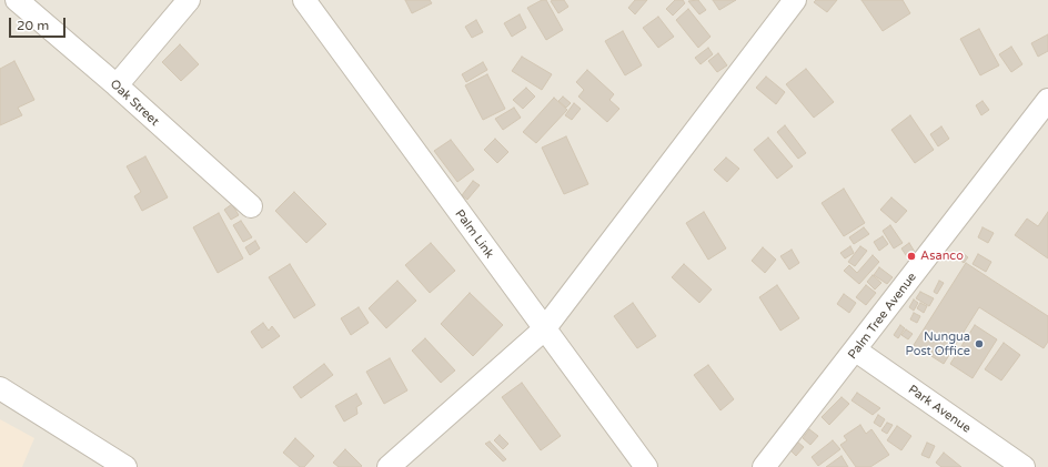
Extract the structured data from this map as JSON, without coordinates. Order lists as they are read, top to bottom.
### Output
{
  "streets": {
    "street": [
      "Oak Street",
      "Palm Link",
      "Palm Tree Avenue",
      "Park Avenue"
    ]
  },
  "crossings": [
    ["Palm Tree Avenue", "Park Avenue"]
  ],
  "places": ["Asanco", "Nungua Post Office"],
  "scale_bar": "20 m"
}
